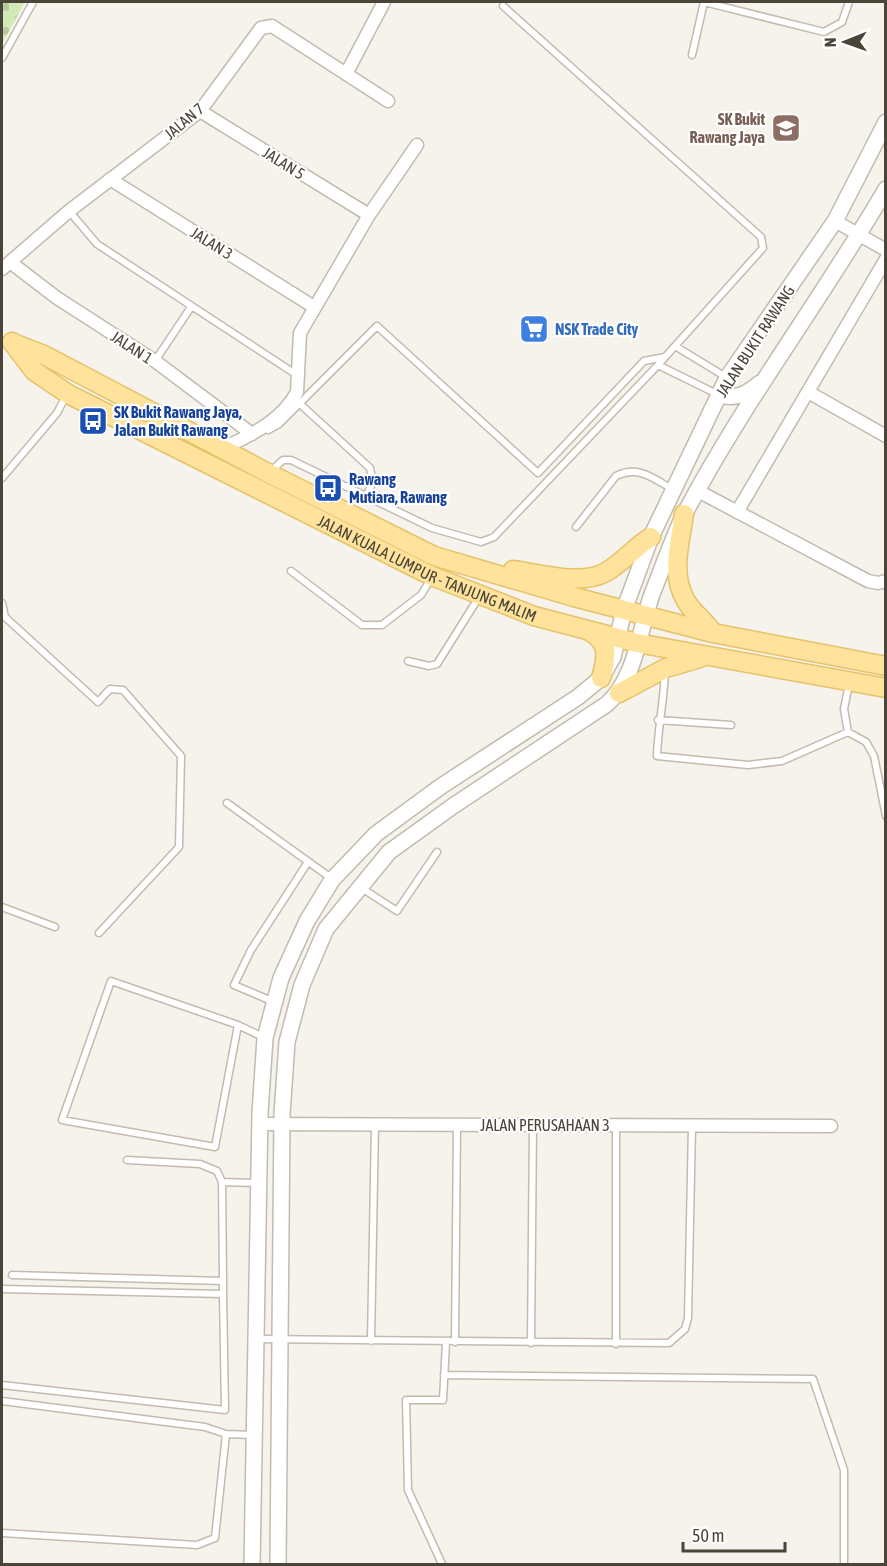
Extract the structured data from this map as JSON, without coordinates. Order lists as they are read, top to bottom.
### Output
{
  "streets": {
    "main road": ["JALAN KUALA LUMPUR - TANJUNG MALIM"],
    "street": [
      "JALAN 7",
      "JALAN 5",
      "JALAN 3",
      "JALAN BUKIT RAWANG",
      "JALAN 1",
      "JALAN PERUSAHAAN 3"
    ]
  },
  "crossings": [
    ["JALAN 7", "JALAN 5"],
    ["JALAN 7", "JALAN 3"],
    ["JALAN 7", "JALAN 1"],
    ["JALAN BUKIT RAWANG", "JALAN KUALA LUMPUR - TANJUNG MALIM"]
  ],
  "places": {
    "school or university": ["SK Bukit Rawang Jaya"],
    "supermarket": ["NSK Trade City"],
    "bus stop": ["SK Bukit Rawang Jaya, Jalan Bukit Rawang", "Rawang Mutiara, Rawang"]
  },
  "scale_bar": "50 m",
  "north": "left"
}
